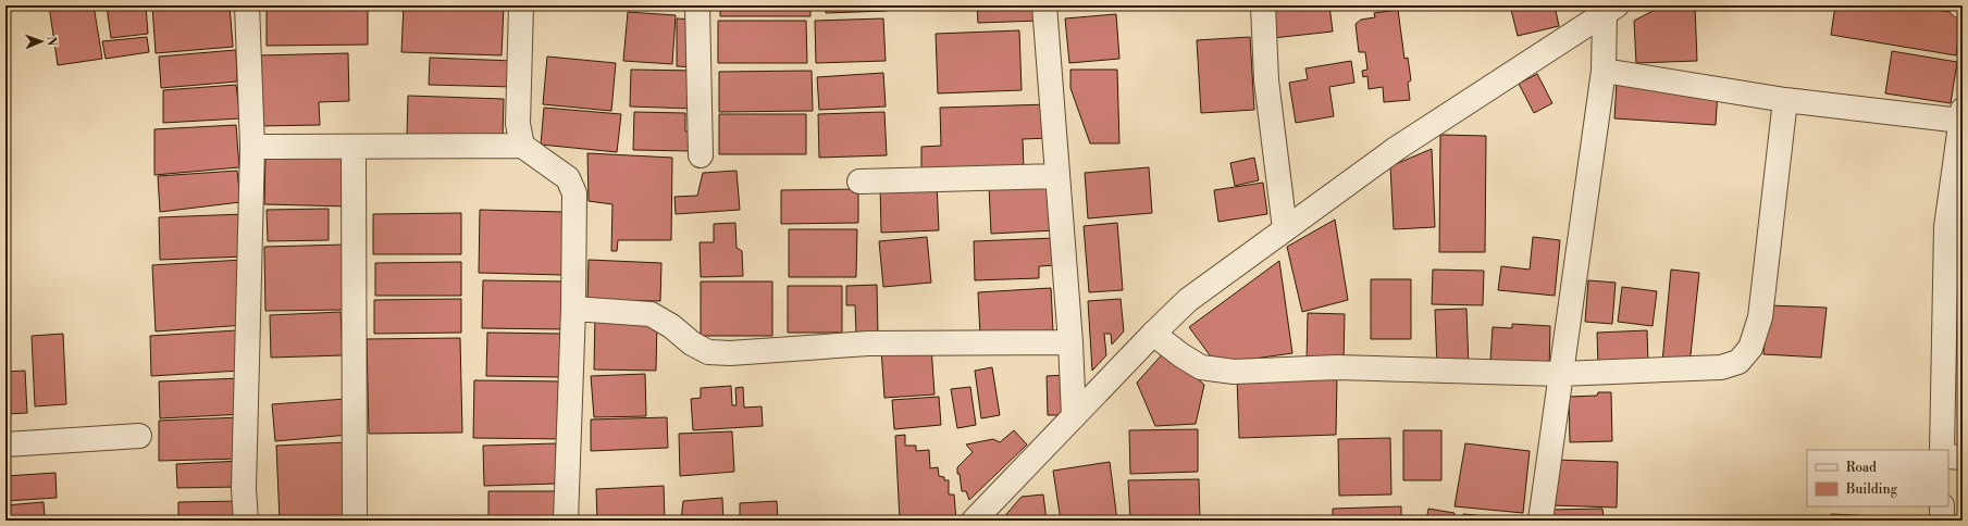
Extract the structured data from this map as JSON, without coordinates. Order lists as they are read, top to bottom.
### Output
{
  "legend": ["Road", "Building"],
  "north": "right"
}
